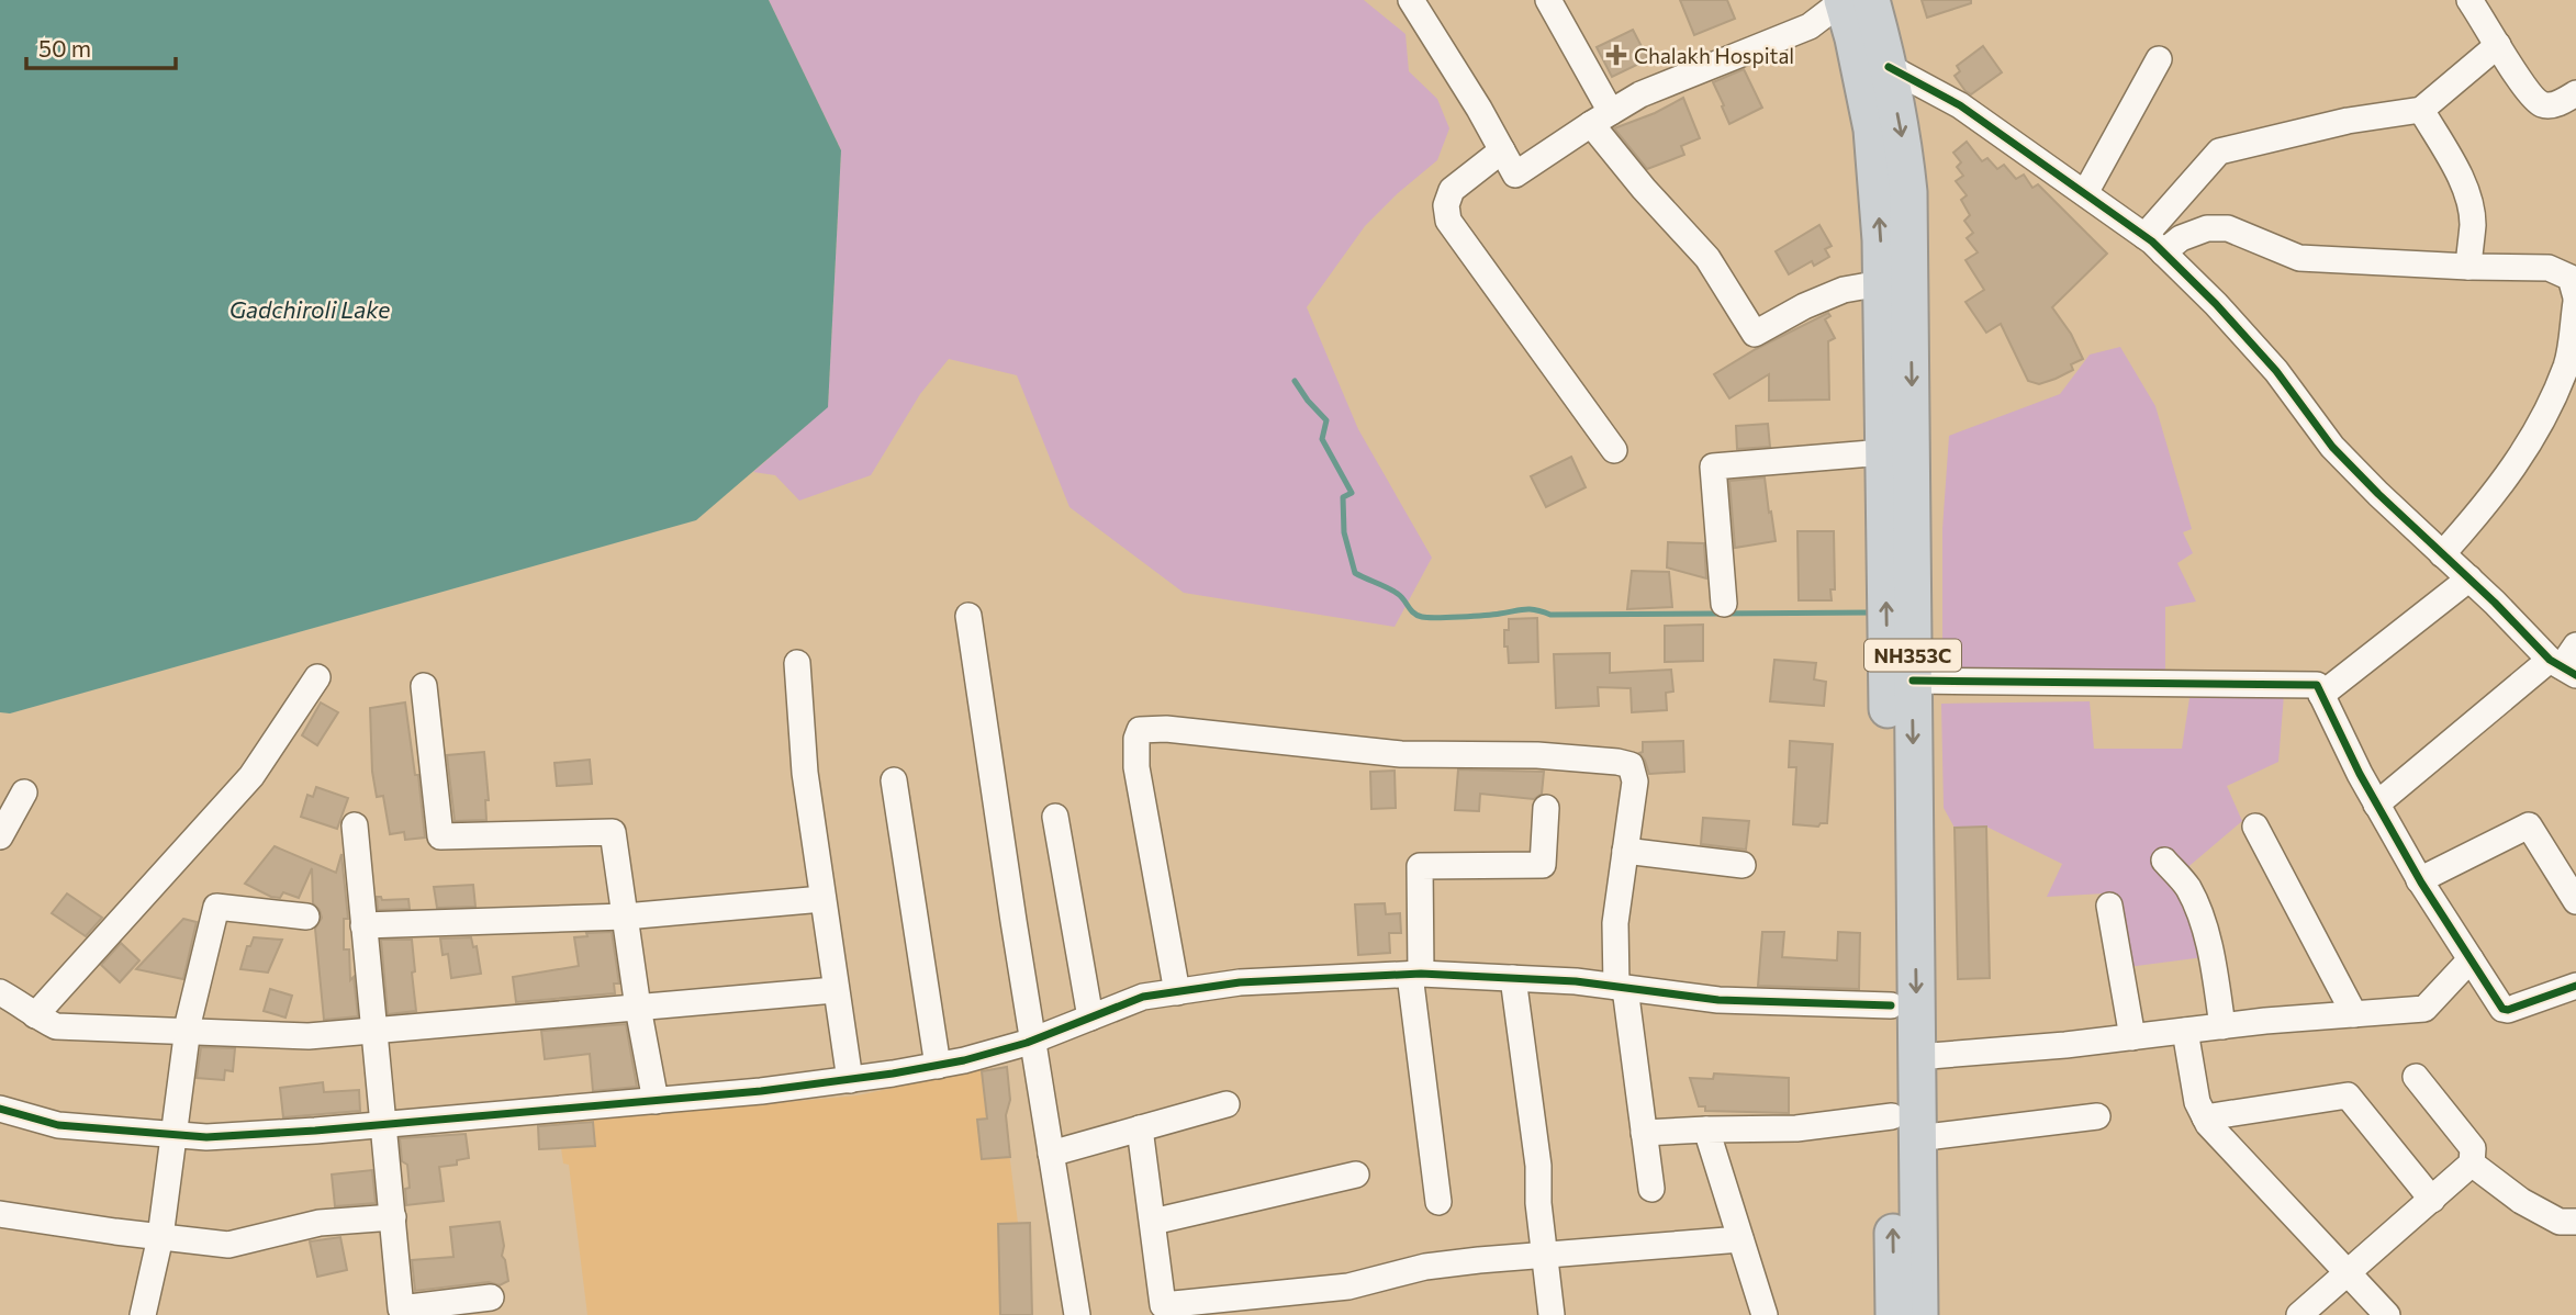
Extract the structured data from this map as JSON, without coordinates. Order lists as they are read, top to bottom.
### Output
{
  "streets": {
    "highway": ["NH353C"]
  },
  "water": ["Gadchiroli Lake"],
  "places": {
    "health": ["Chalakh Hospital"]
  },
  "scale_bar": "50 m"
}
